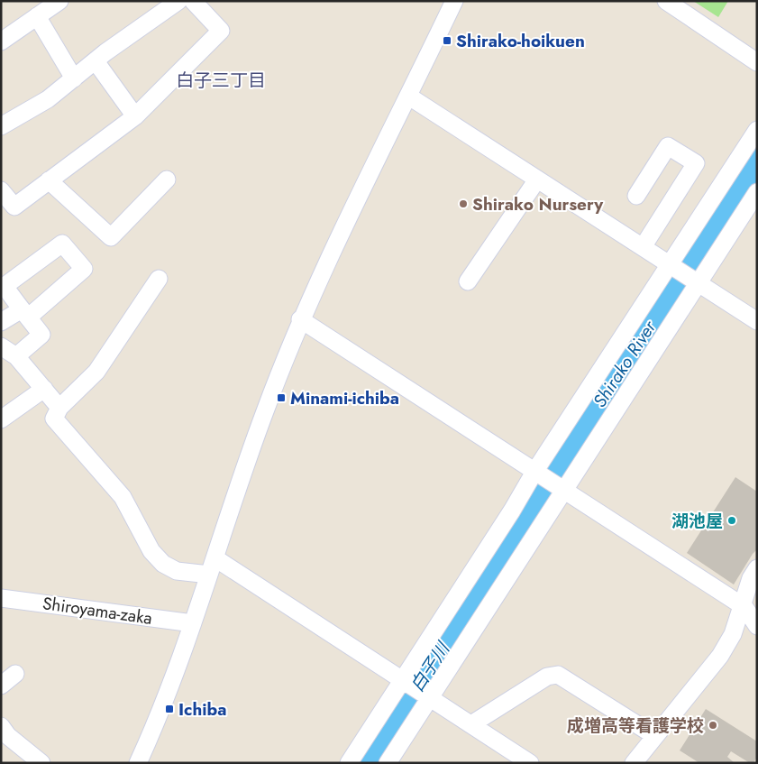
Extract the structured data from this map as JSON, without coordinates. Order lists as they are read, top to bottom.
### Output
{
  "streets": {
    "street": ["Shiroyama-zaka"]
  },
  "districts": ["白子三丁目"],
  "water": ["Shirako River", "白子川"],
  "places": {
    "transit": ["Shirako-hoikuen", "Minami-ichiba", "Ichiba"],
    "other": ["Shirako Nursery", "湖池屋", "成増高等看護学校"]
  }
}
